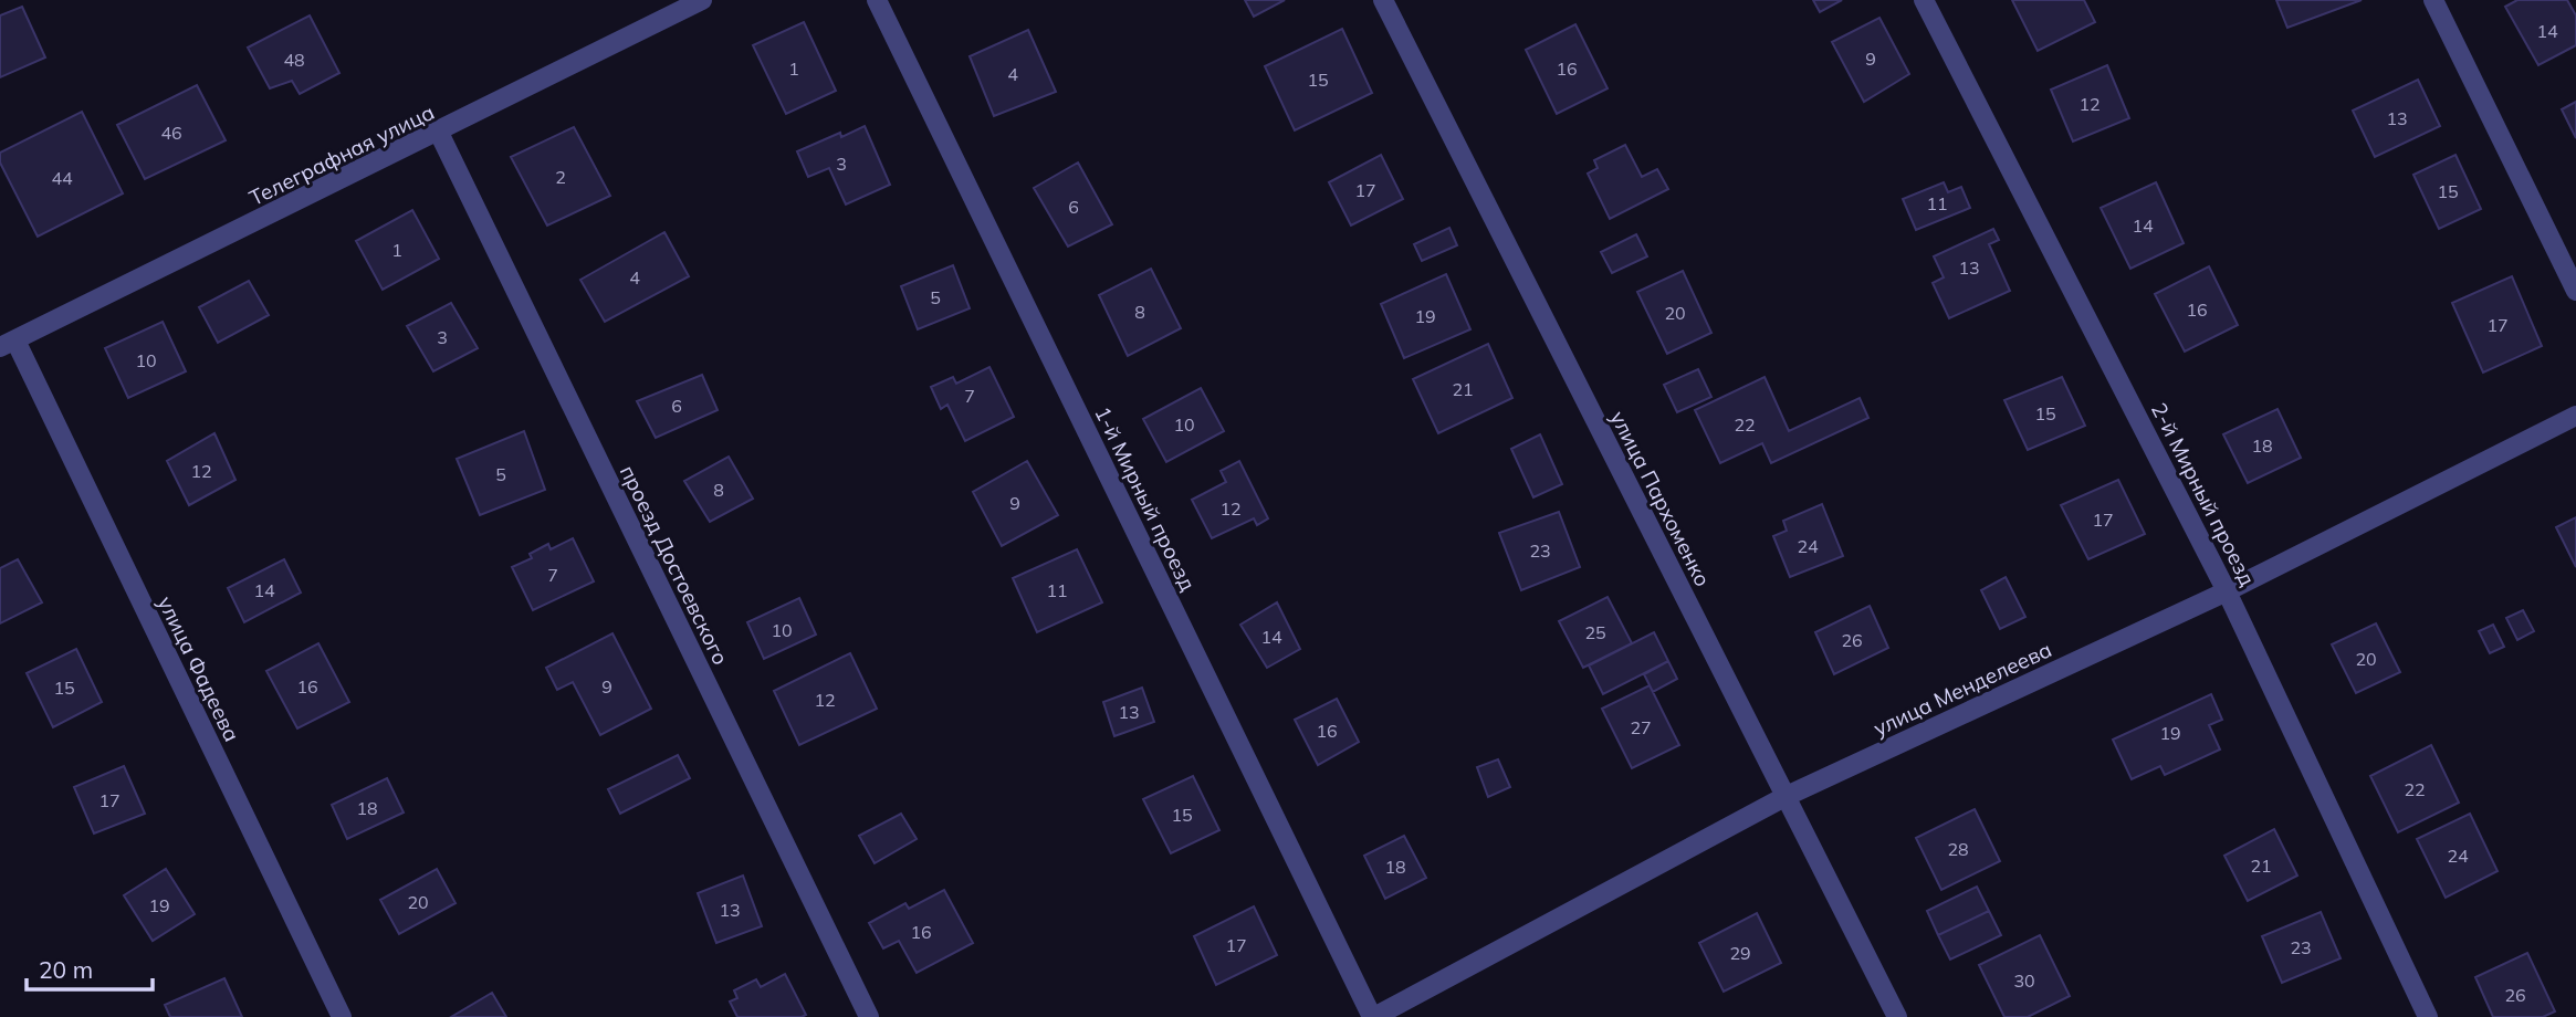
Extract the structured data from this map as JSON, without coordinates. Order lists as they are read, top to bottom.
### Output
{
  "streets": {
    "street": [
      "Телеграфная улица",
      "2-й Мирный проезд",
      "1-й Мирный проезд",
      "улица Пархоменко",
      "проезд Достоевского",
      "улица Фадеева",
      "улица Менделеева"
    ]
  },
  "crossings": [
    ["Телеграфная улица", "проезд Достоевского"],
    ["Телеграфная улица", "улица Фадеева"],
    ["2-й Мирный проезд", "улица Менделеева"],
    ["1-й Мирный проезд", "улица Менделеева"],
    ["улица Пархоменко", "улица Менделеева"]
  ],
  "house_numbers": [
    "14",
    "9",
    "48",
    "1",
    "16",
    "4",
    "15",
    "12",
    "13",
    "46",
    "3",
    "2",
    "44",
    "17",
    "15",
    "11",
    "6",
    "14",
    "1",
    "13",
    "4",
    "5",
    "16",
    "8",
    "20",
    "19",
    "17",
    "3",
    "10",
    "21",
    "7",
    "6",
    "15",
    "10",
    "22",
    "18",
    "12",
    "5",
    "8",
    "9",
    "12",
    "17",
    "24",
    "23",
    "7",
    "14",
    "11",
    "10",
    "25",
    "14",
    "26",
    "20",
    "16",
    "9",
    "15",
    "12",
    "13",
    "27",
    "16",
    "19",
    "22",
    "17",
    "18",
    "15",
    "28",
    "24",
    "21",
    "18",
    "20",
    "19",
    "13",
    "16",
    "17",
    "23",
    "29",
    "30",
    "26"
  ],
  "scale_bar": "20 m"
}
